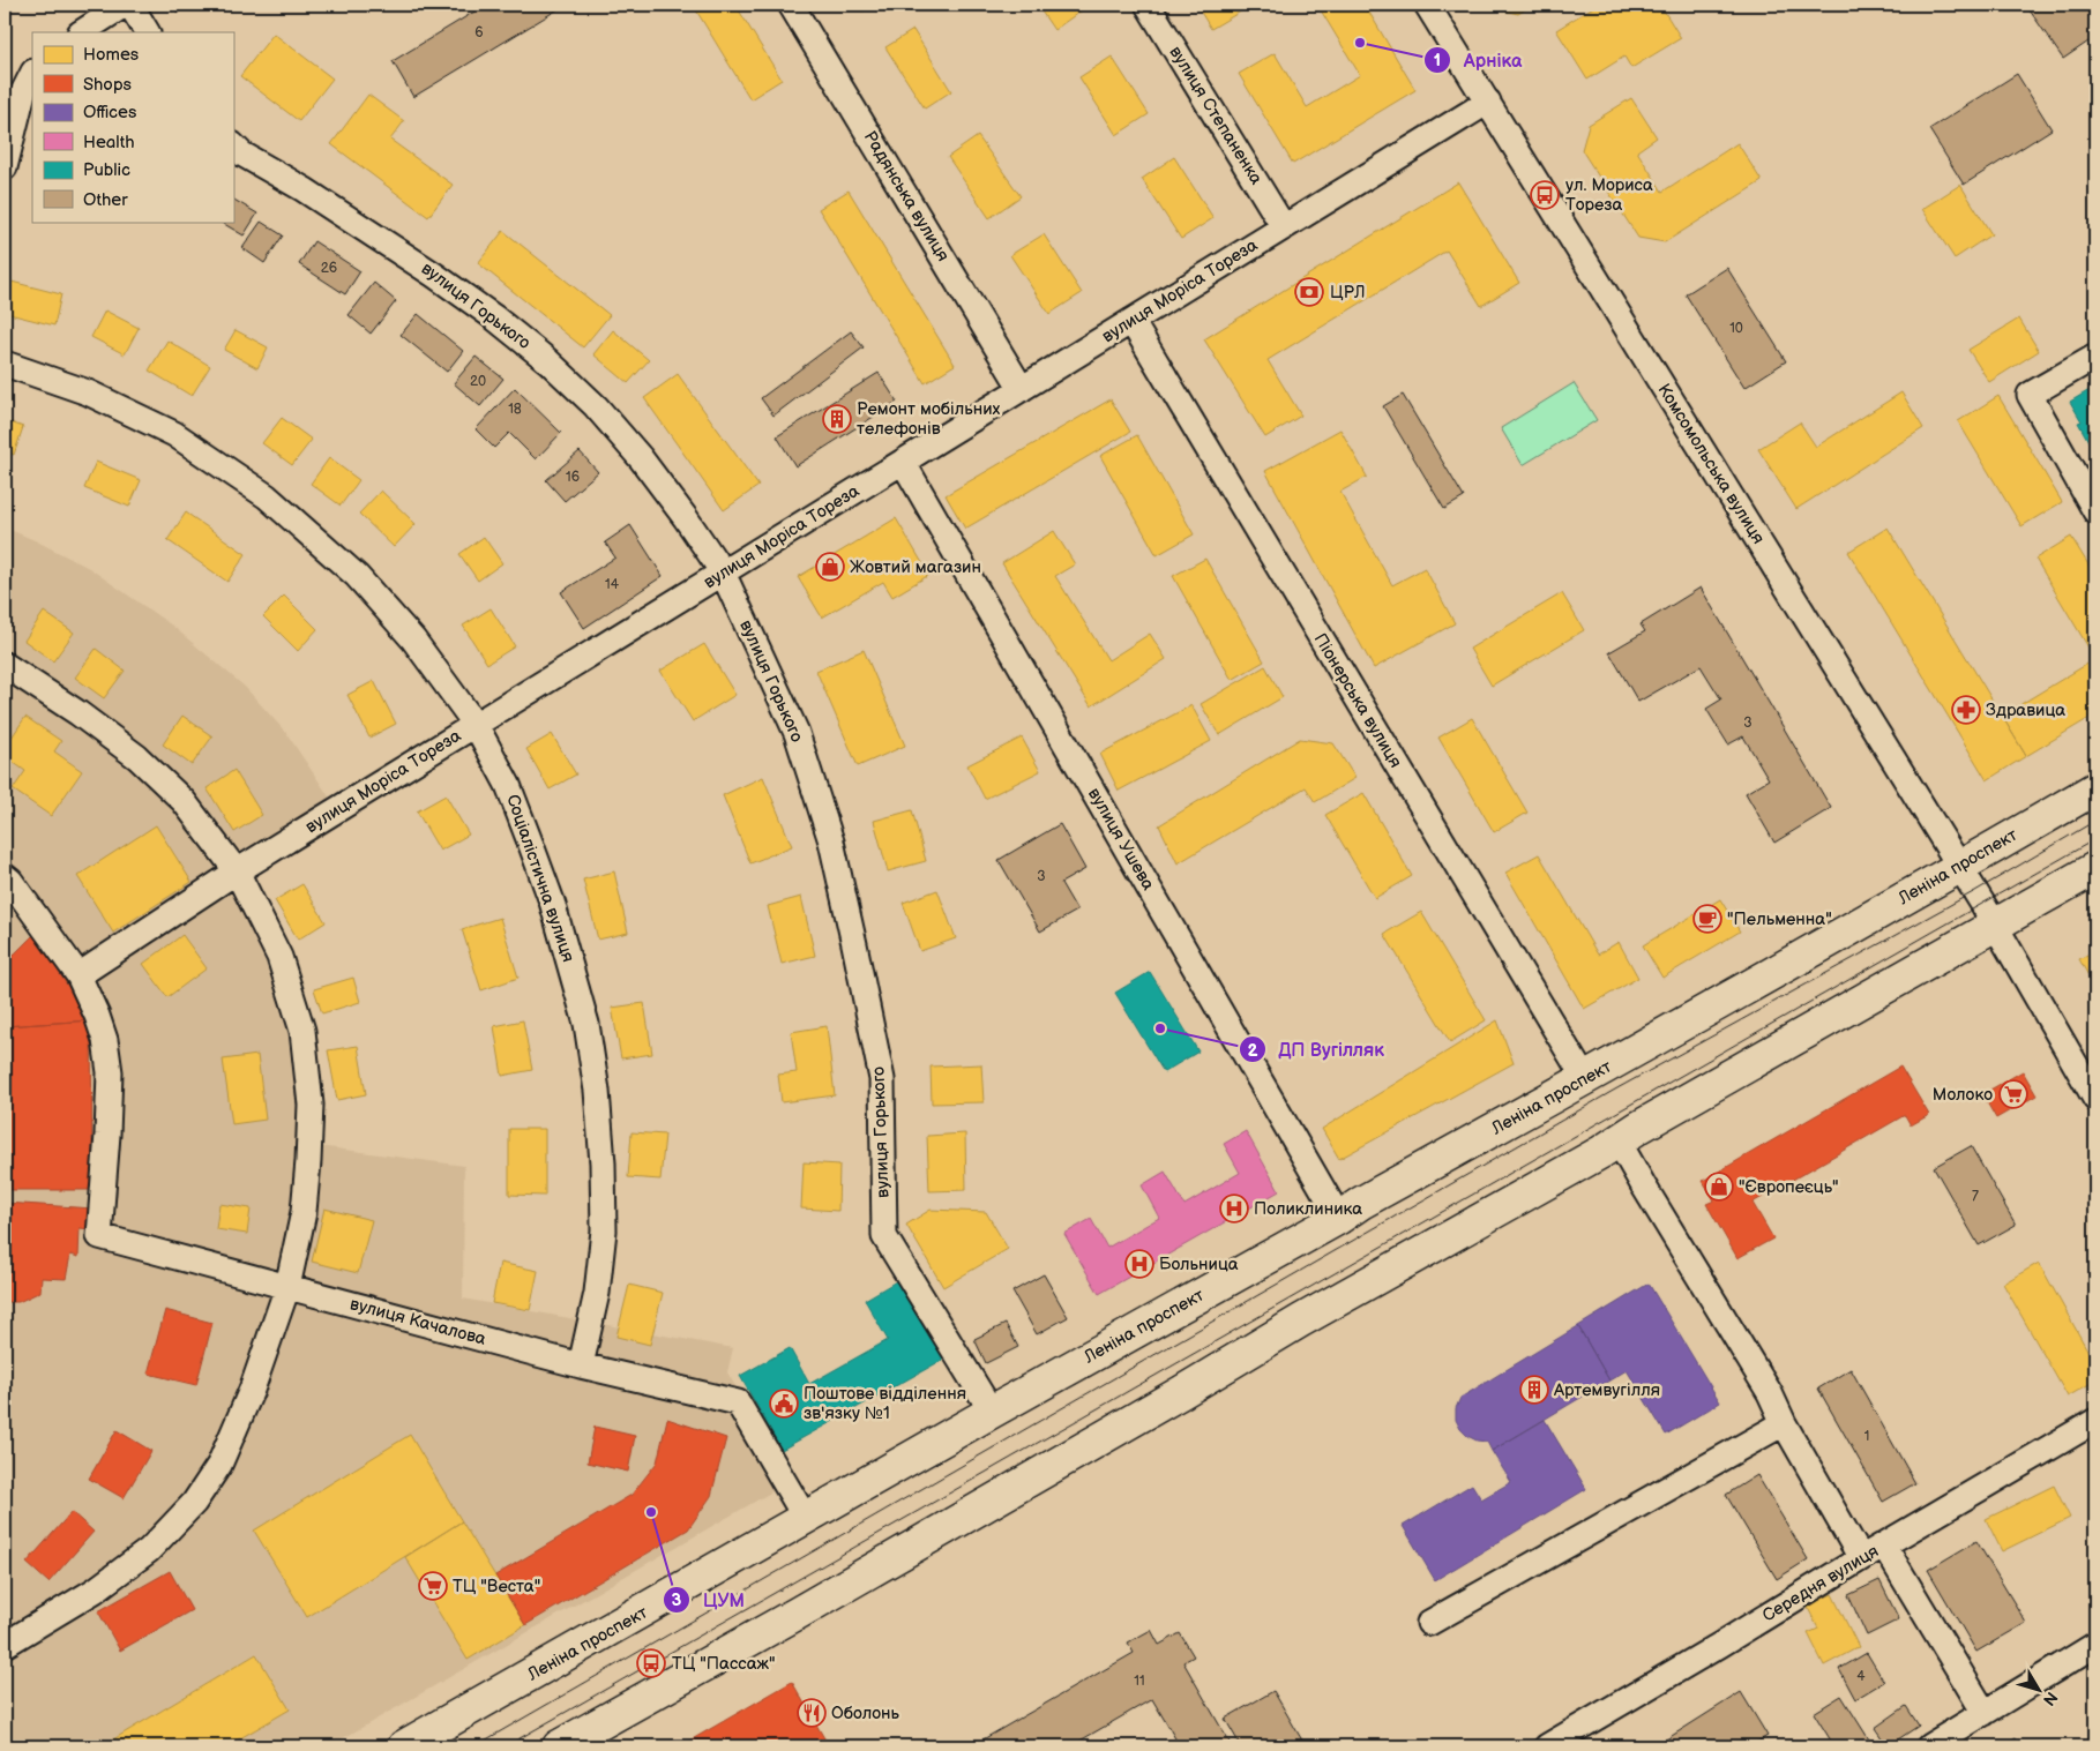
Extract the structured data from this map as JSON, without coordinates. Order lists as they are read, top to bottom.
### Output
{
  "streets": {
    "main road": ["Леніна проспект"],
    "street": [
      "вулиця Степаненка",
      "Радянська вулиця",
      "вулиця Моріса Тореза",
      "вулиця Горького",
      "Комсомольська вулиця",
      "Піонерська вулиця",
      "вулиця Ушева",
      "Соціалістична вулиця",
      "вулиця Качалова",
      "Середня вулиця"
    ]
  },
  "crossings": [
    ["вулиця Степаненка", "вулиця Моріса Тореза"],
    ["Радянська вулиця", "вулиця Моріса Тореза"],
    ["вулиця Моріса Тореза", "вулиця Горького"],
    ["вулиця Моріса Тореза", "Комсомольська вулиця"],
    ["вулиця Моріса Тореза", "Піонерська вулиця"],
    ["вулиця Моріса Тореза", "вулиця Ушева"],
    ["вулиця Моріса Тореза", "Соціалістична вулиця"],
    ["вулиця Моріса Тореза", "вулиця Качалова"],
    ["вулиця Горького", "Леніна проспект"],
    ["Комсомольська вулиця", "Леніна проспект"],
    ["Піонерська вулиця", "Леніна проспект"],
    ["вулиця Ушева", "Леніна проспект"],
    ["Леніна проспект", "вулиця Качалова"],
    ["Соціалістична вулиця", "вулиця Качалова"]
  ],
  "places": {
    "other": ["Арніка", "ДП Вугілляк", "ЦУМ"],
    "bus stop": ["ул. Мориса Тореза", "ТЦ \"Пассаж\""],
    "bank": ["ЦРЛ"],
    "building": ["Ремонт мобільних телефонів", "Артемвугілля"],
    "shop": ["Жовтий магазин", "\"Європеєць\""],
    "pharmacy": ["Здравица"],
    "cafe": ["\"Пельменна\""],
    "supermarket": ["Молоко", "ТЦ \"Веста\""],
    "hospital": ["Поликлиника", "Больница"],
    "public building": ["Поштове відділення зв'язку №1"],
    "restaurant": ["Оболонь"]
  },
  "house_numbers": [
    "6",
    "26",
    "10",
    "20",
    "18",
    "16",
    "14",
    "3",
    "3",
    "7",
    "1",
    "4",
    "11"
  ],
  "legend": [
    "Homes",
    "Shops",
    "Offices",
    "Health",
    "Public",
    "Other"
  ],
  "north": "bottom right"
}
